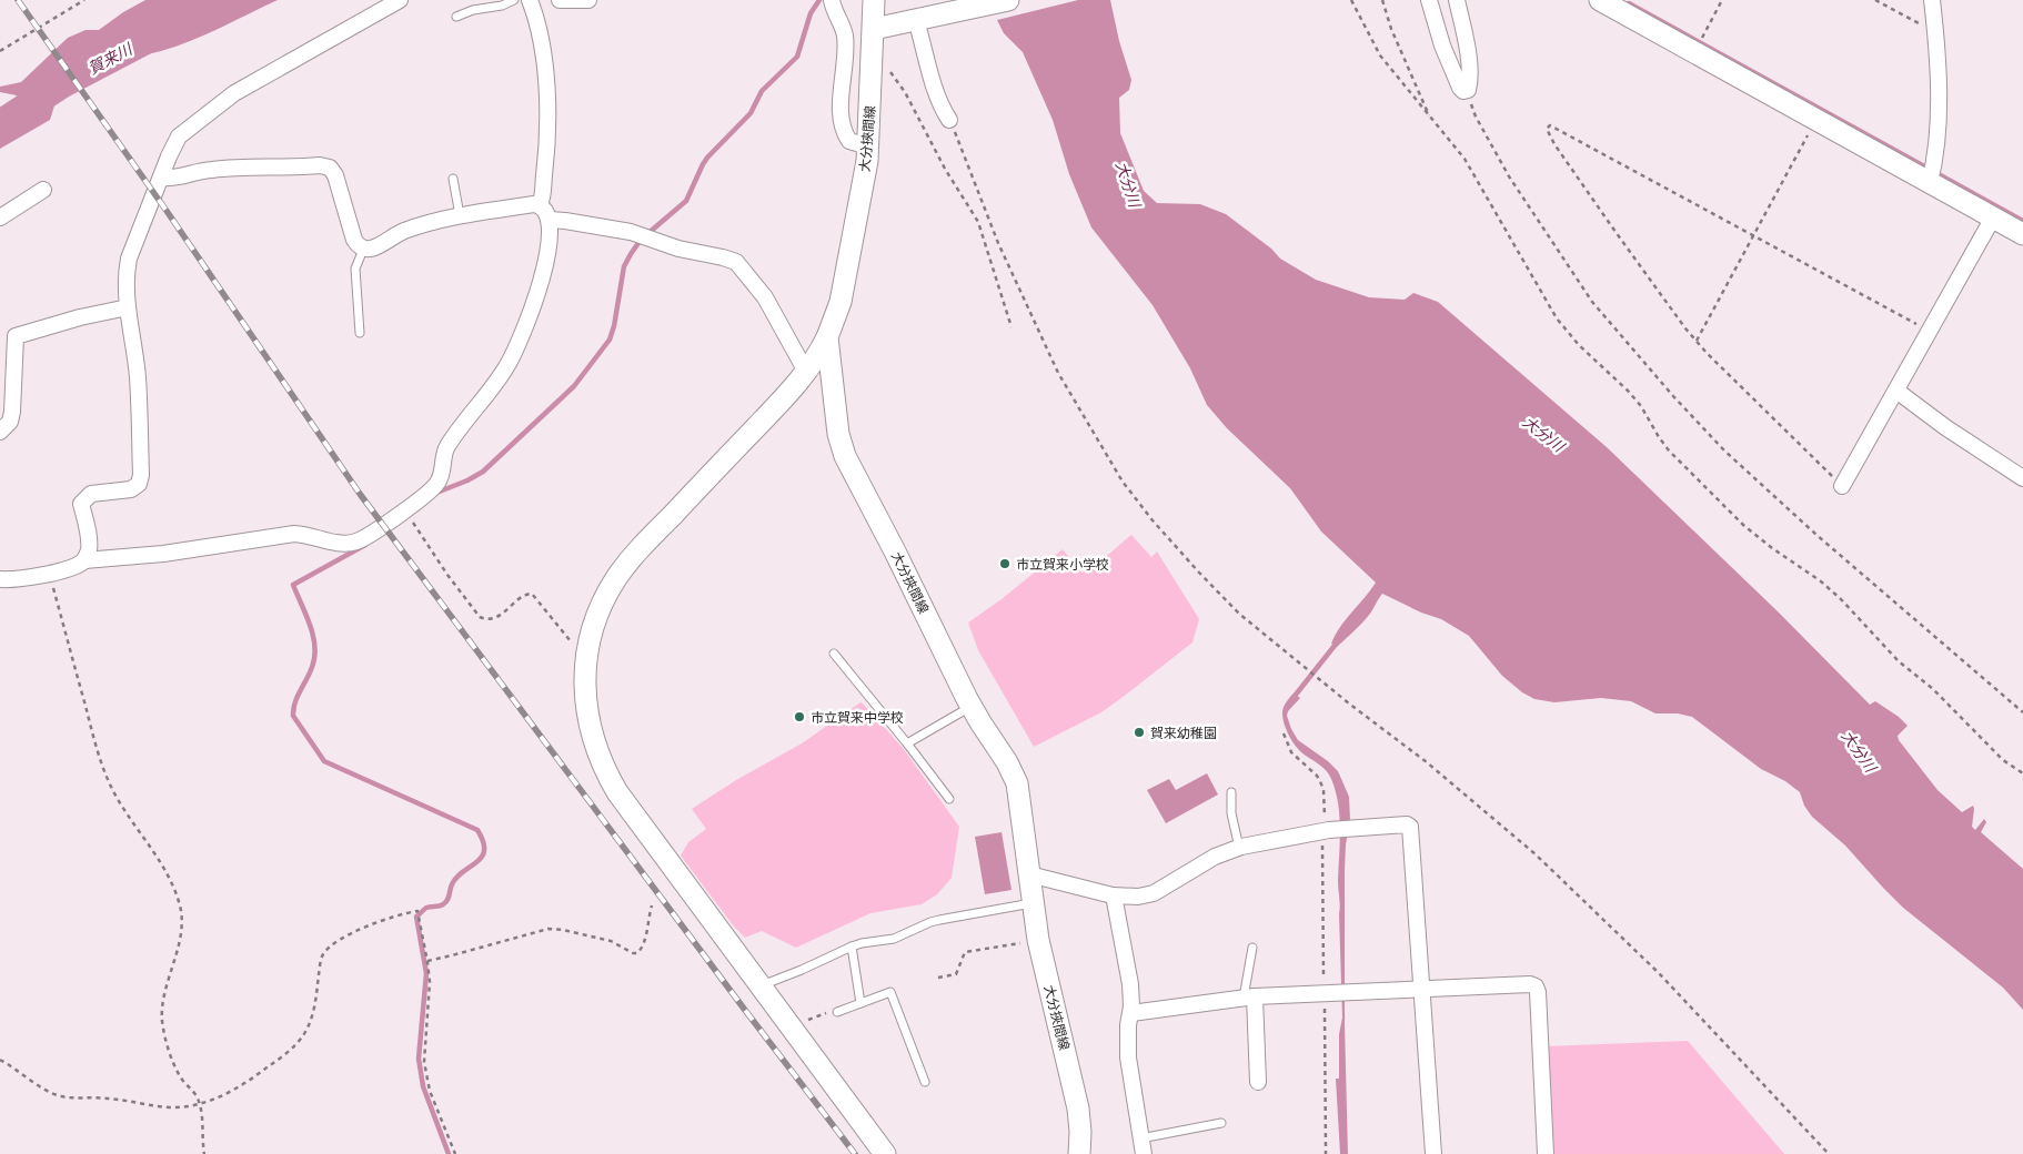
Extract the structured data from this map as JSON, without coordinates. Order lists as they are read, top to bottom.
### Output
{
  "streets": {
    "street": ["大分挾間線"]
  },
  "water": ["賀来川", "大分川"],
  "places": ["市立賀来小学校", "市立賀来中学校", "賀来幼稚園"]
}
